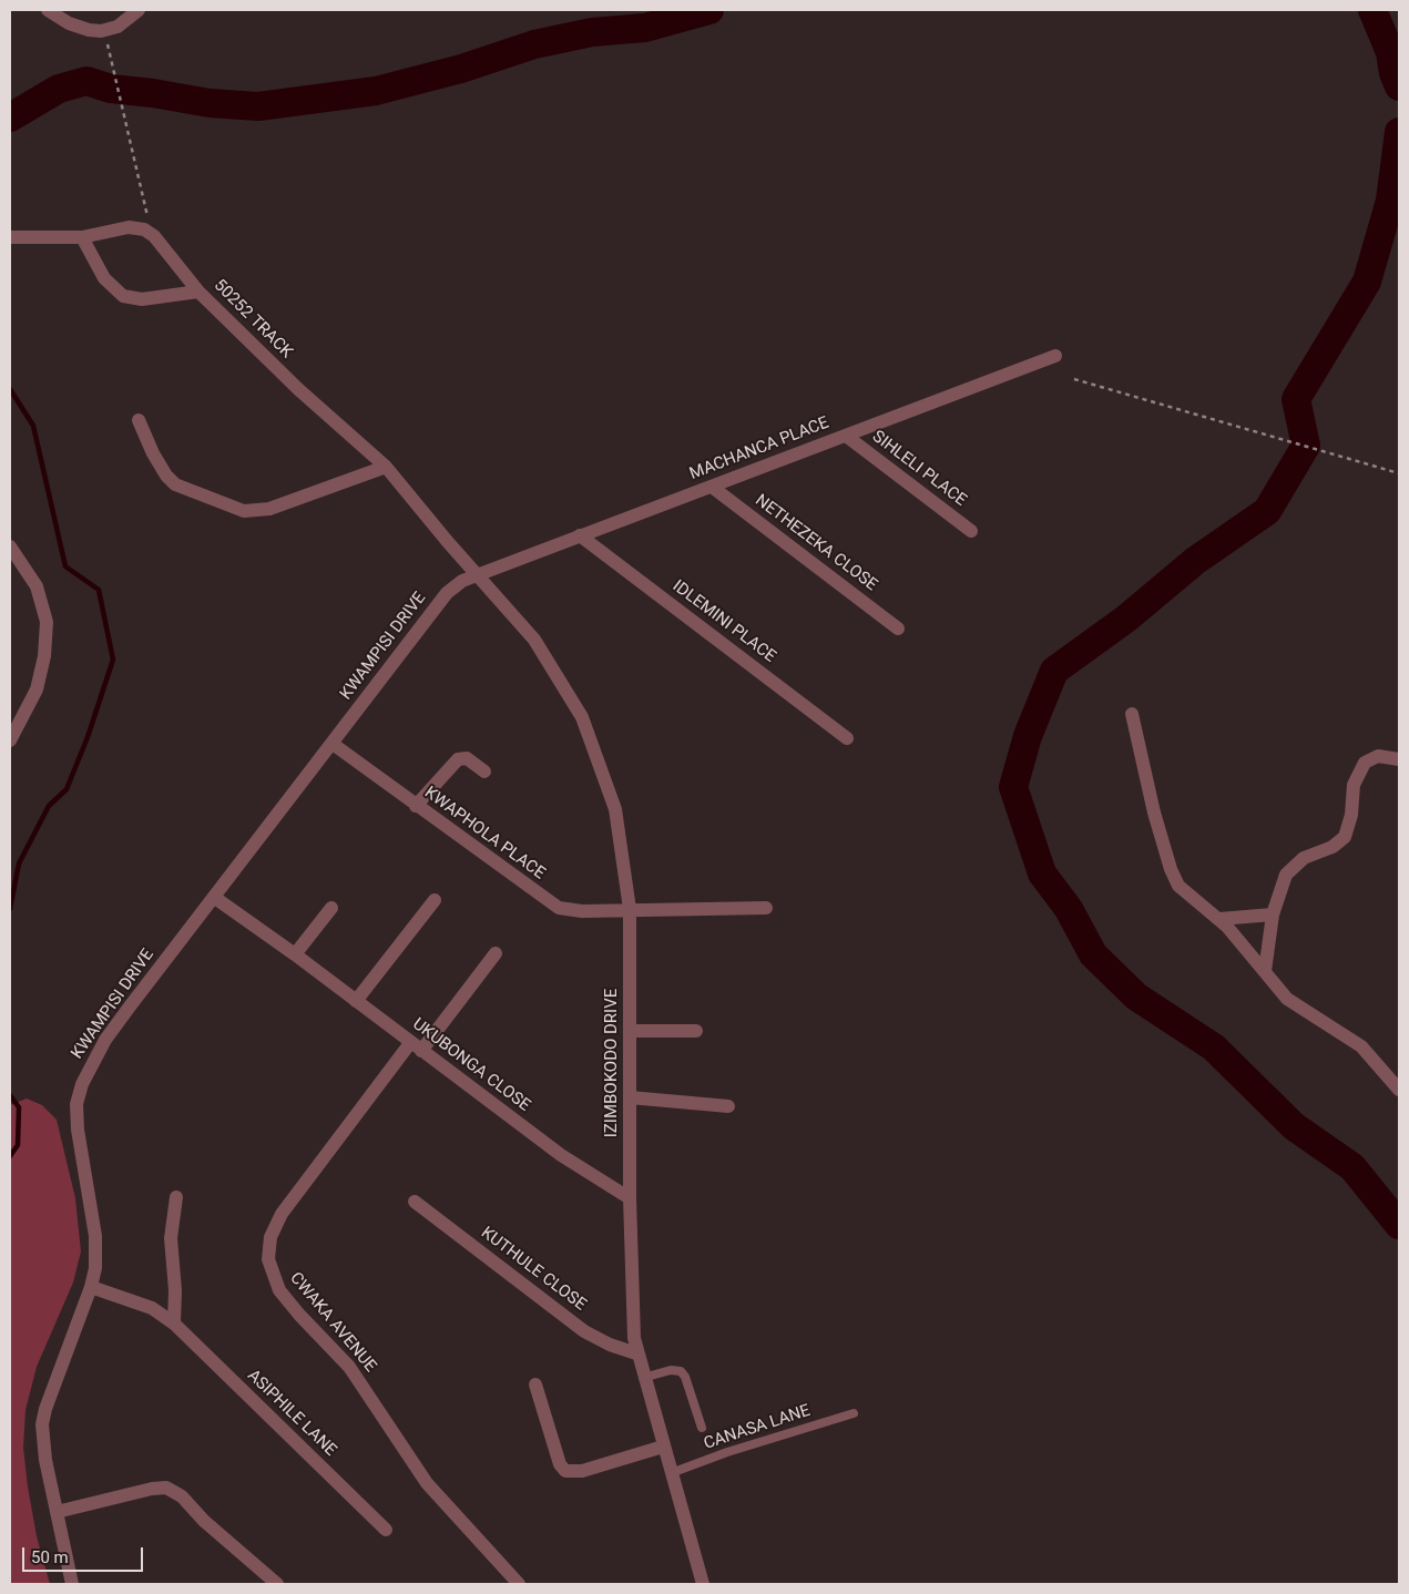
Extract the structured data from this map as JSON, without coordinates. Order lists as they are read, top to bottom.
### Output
{
  "streets": {
    "street": [
      "50252 TRACK",
      "MACHANCA PLACE",
      "SIHLELI PLACE",
      "NETHEZEKA CLOSE",
      "IDLEMINI PLACE",
      "KWAMPISI DRIVE",
      "KWAPHOLA PLACE",
      "IZIMBOKODO DRIVE",
      "UKUBONGA CLOSE",
      "KUTHULE CLOSE",
      "CWAKA AVENUE",
      "ASIPHILE LANE"
    ],
    "lane": ["CANASA LANE"]
  },
  "crossings": [
    ["50252 TRACK", "MACHANCA PLACE"],
    ["50252 TRACK", "KWAMPISI DRIVE"],
    ["50252 TRACK", "IZIMBOKODO DRIVE"],
    ["MACHANCA PLACE", "SIHLELI PLACE"],
    ["MACHANCA PLACE", "NETHEZEKA CLOSE"],
    ["MACHANCA PLACE", "IDLEMINI PLACE"],
    ["MACHANCA PLACE", "KWAMPISI DRIVE"],
    ["MACHANCA PLACE", "IZIMBOKODO DRIVE"],
    ["KWAMPISI DRIVE", "KWAPHOLA PLACE"],
    ["KWAMPISI DRIVE", "IZIMBOKODO DRIVE"],
    ["KWAMPISI DRIVE", "UKUBONGA CLOSE"],
    ["KWAMPISI DRIVE", "ASIPHILE LANE"],
    ["KWAPHOLA PLACE", "IZIMBOKODO DRIVE"],
    ["IZIMBOKODO DRIVE", "UKUBONGA CLOSE"],
    ["IZIMBOKODO DRIVE", "KUTHULE CLOSE"],
    ["IZIMBOKODO DRIVE", "CANASA LANE"],
    ["UKUBONGA CLOSE", "CWAKA AVENUE"]
  ],
  "scale_bar": "50 m"
}
